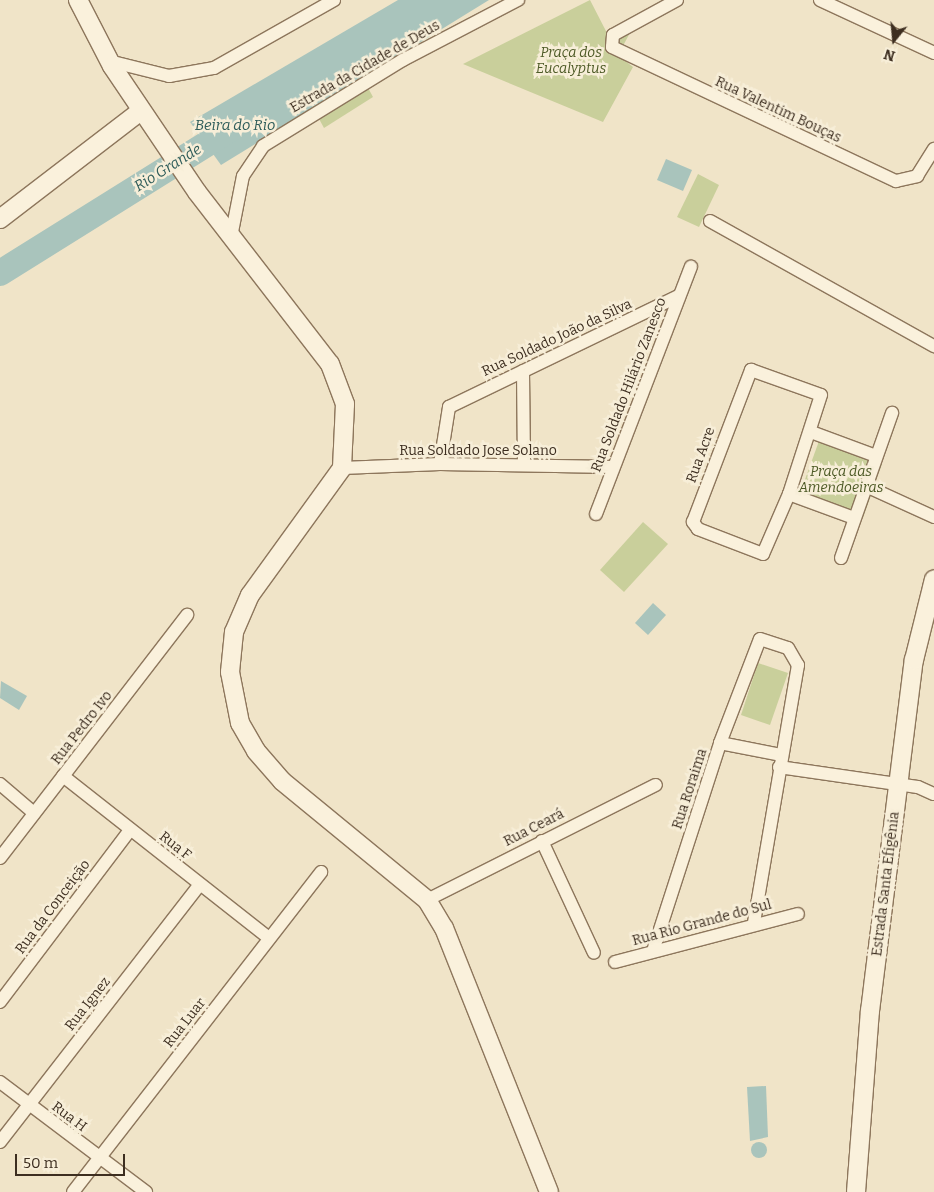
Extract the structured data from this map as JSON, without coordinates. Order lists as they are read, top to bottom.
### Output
{
  "streets": {
    "main road": ["Estrada Santa Efigênia"],
    "street": [
      "Estrada da Cidade de Deus",
      "Rua Valentim Bouças",
      "Rua Soldado João da Silva",
      "Rua Soldado Hilário Zanesco",
      "Rua Soldado Jose Solano",
      "Rua Acre",
      "Rua Pedro Ivo",
      "Rua Roraima",
      "Rua Ceará",
      "Rua F",
      "Rua da Conceição",
      "Rua Rio Grande do Sul",
      "Rua Ignez",
      "Rua Luar",
      "Rua H"
    ]
  },
  "crossings": [
    ["Rua Soldado João da Silva", "Rua Soldado Hilário Zanesco"],
    ["Rua Soldado João da Silva", "Rua Soldado Jose Solano"],
    ["Rua Soldado Hilário Zanesco", "Rua Soldado Jose Solano"],
    ["Rua Pedro Ivo", "Rua F"],
    ["Rua Roraima", "Rua Rio Grande do Sul"],
    ["Rua F", "Rua da Conceição"],
    ["Rua F", "Rua Ignez"],
    ["Rua F", "Rua Luar"],
    ["Rua Ignez", "Rua H"],
    ["Rua Luar", "Rua H"]
  ],
  "water": ["Beira do Rio", "Rio Grande"],
  "parks": ["Praça dos Eucalyptus", "Praça das Amendoeiras"],
  "scale_bar": "50 m",
  "north": "bottom"
}
